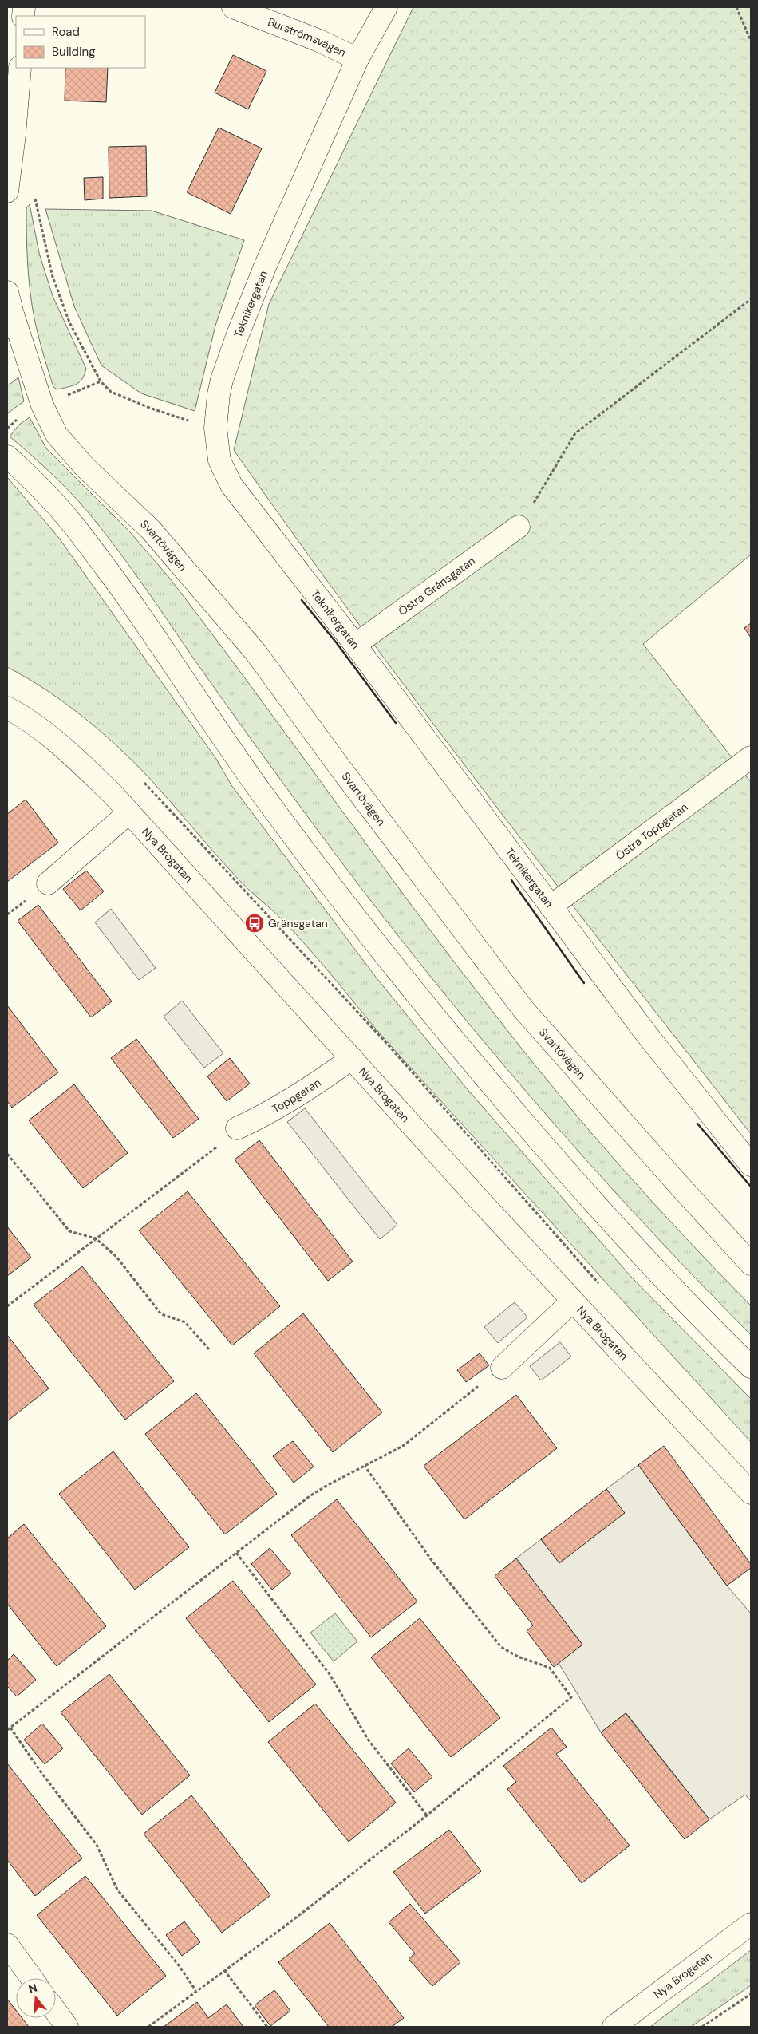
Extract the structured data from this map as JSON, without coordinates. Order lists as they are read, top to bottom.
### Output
{
  "streets": {
    "street": [
      "Burströmsvägen",
      "Teknikergatan",
      "Svartövägen",
      "Östra Gränsgatan",
      "Östra Toppgatan",
      "Nya Brogatan",
      "Toppgatan"
    ]
  },
  "crossings": [
    ["Burströmsvägen", "Teknikergatan"],
    ["Teknikergatan", "Östra Gränsgatan"],
    ["Teknikergatan", "Östra Toppgatan"],
    ["Nya Brogatan", "Toppgatan"]
  ],
  "places": {
    "bus stop": ["Gränsgatan"]
  },
  "legend": ["Road", "Building"],
  "north": "top"
}
